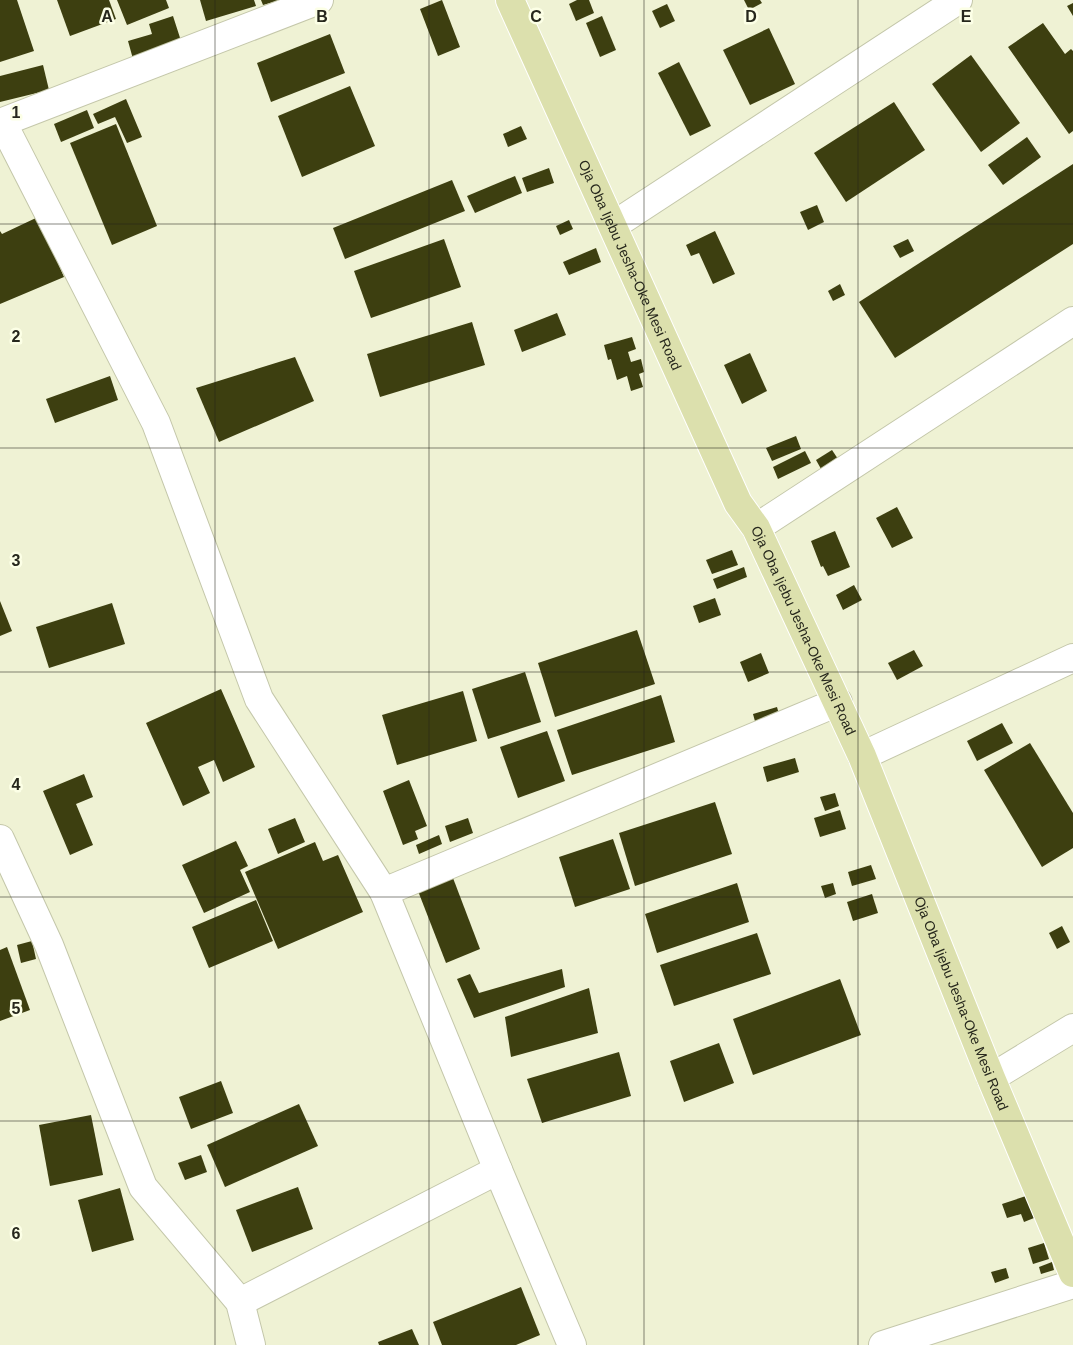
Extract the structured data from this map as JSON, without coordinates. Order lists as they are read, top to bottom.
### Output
{
  "streets": {
    "main road": ["Oja Oba Ijebu Jesha-Oke Mesi Road"]
  },
  "grid": {
    "columns": [
      "A",
      "B",
      "C",
      "D",
      "E"
    ],
    "rows": [
      "1",
      "2",
      "3",
      "4",
      "5",
      "6"
    ]
  }
}
